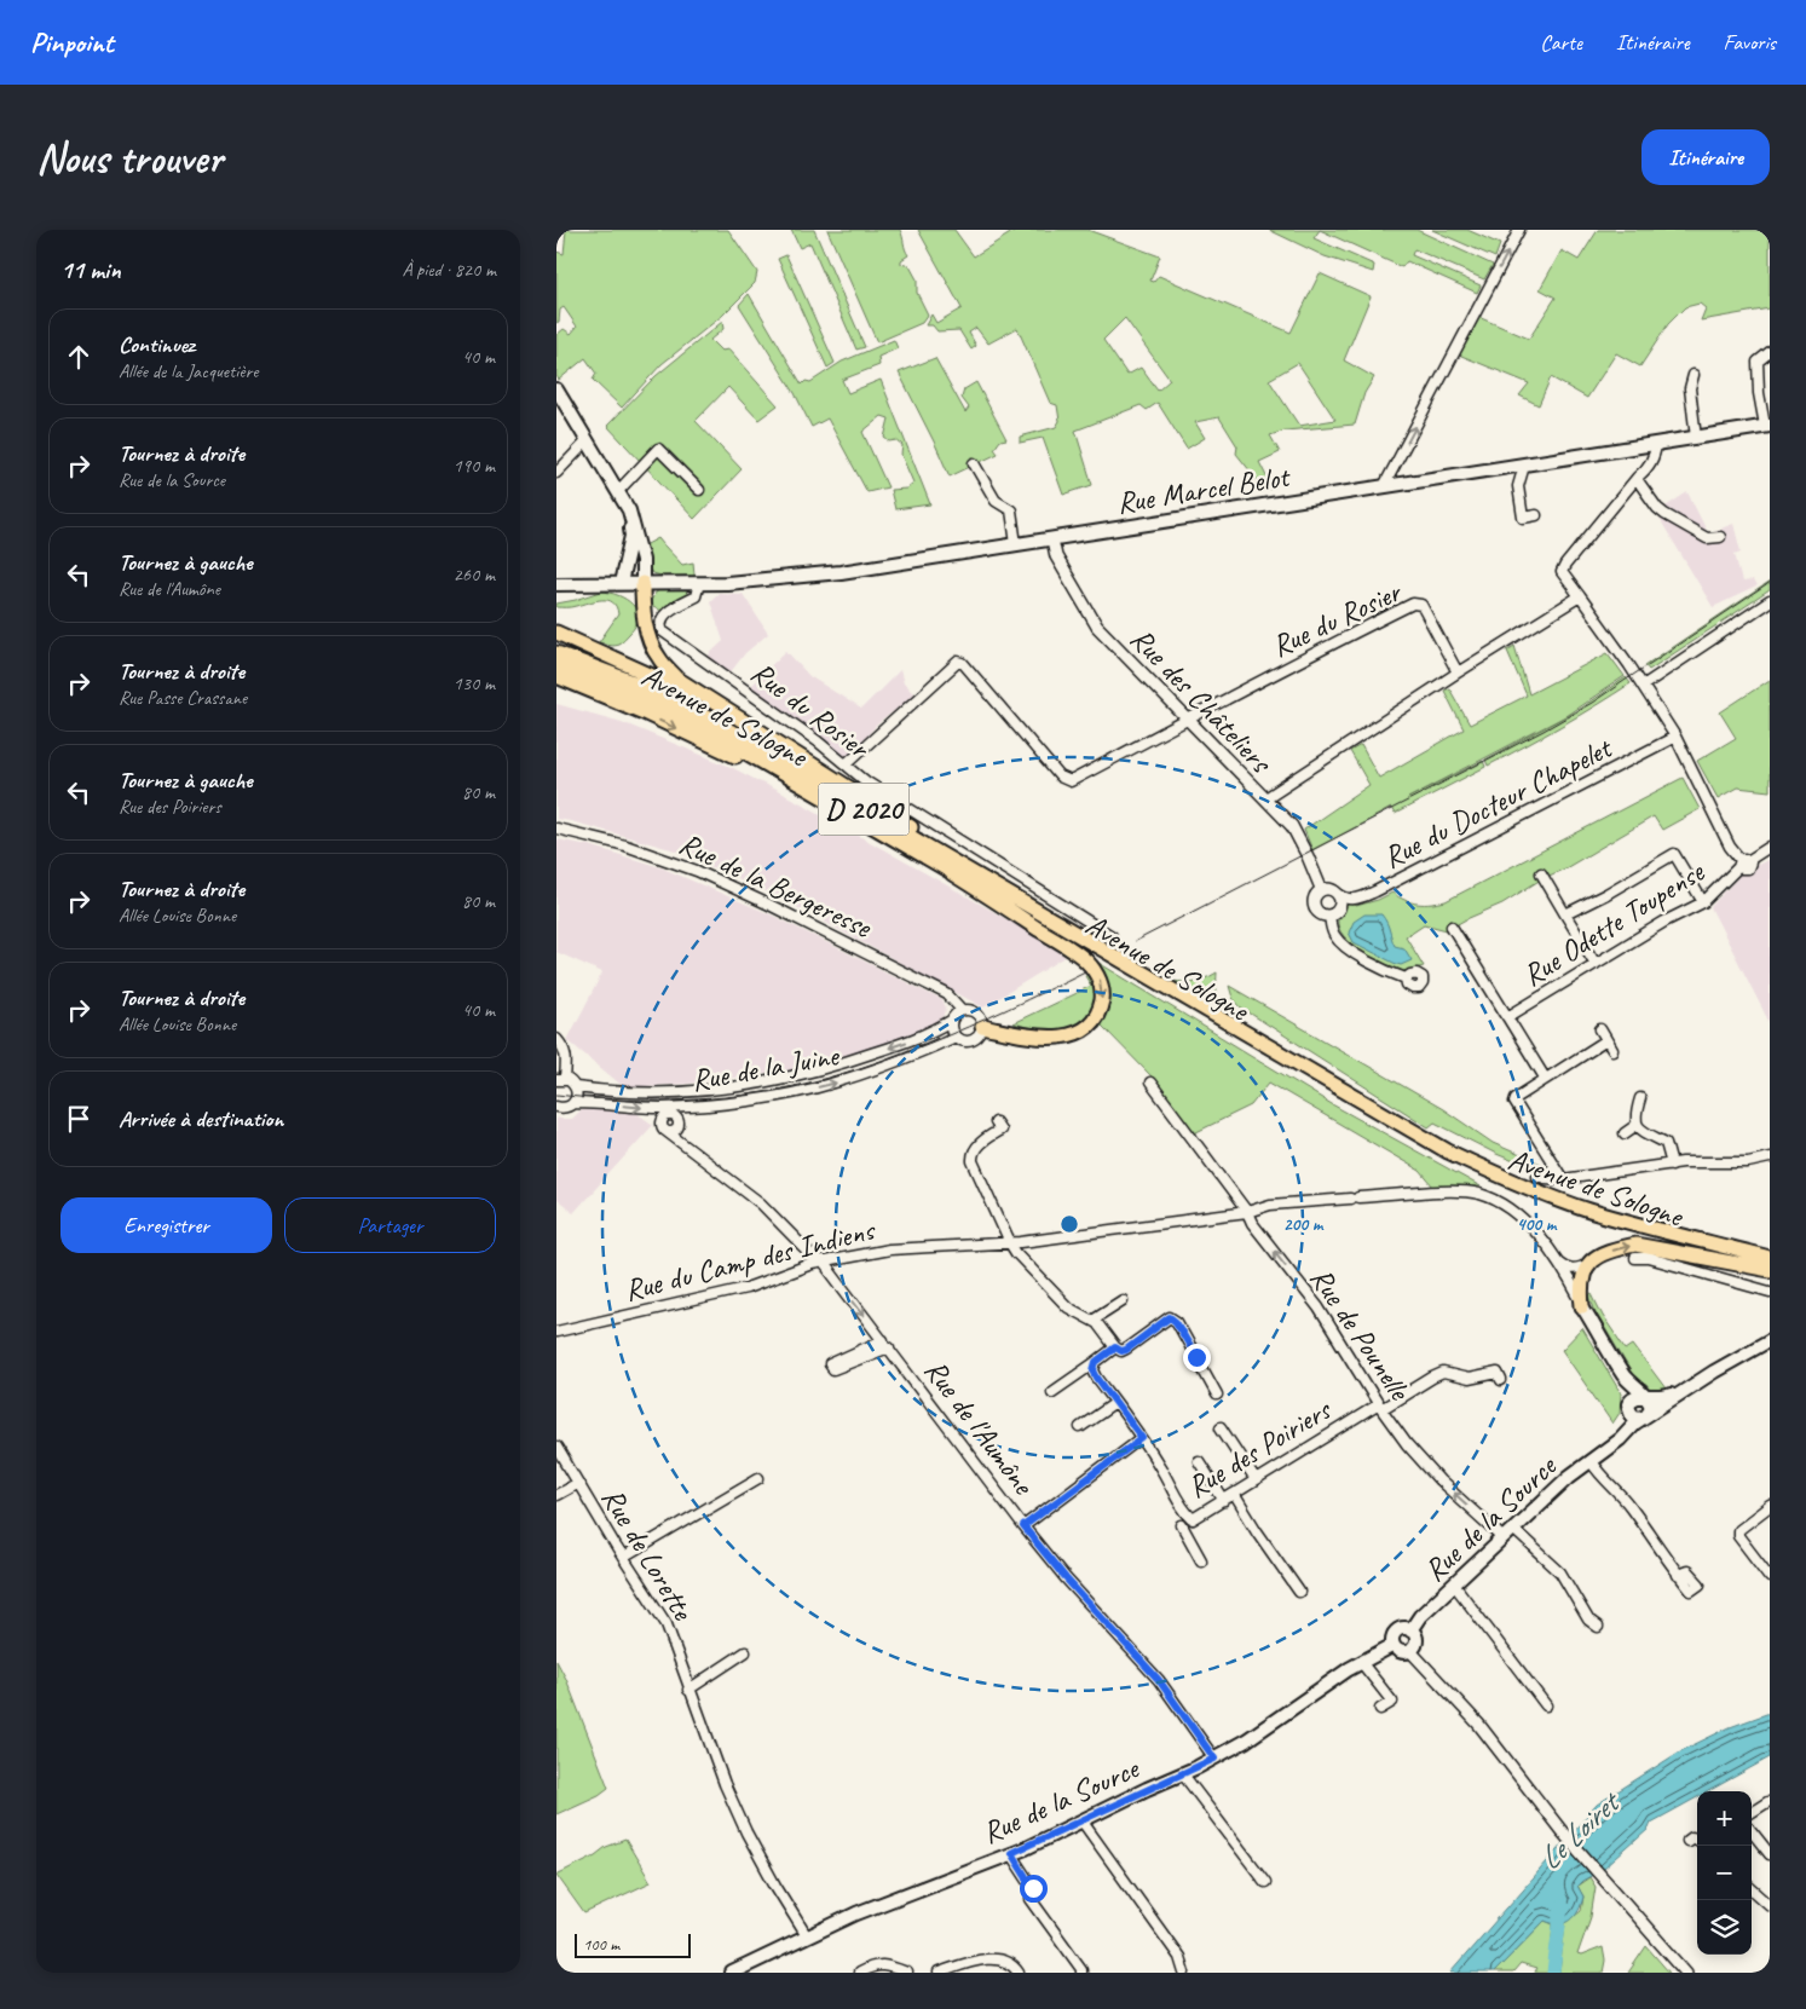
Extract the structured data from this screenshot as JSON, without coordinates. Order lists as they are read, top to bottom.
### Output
{
  "streets": {
    "main road": [
      "Rue Marcel Belot",
      "Avenue de Sologne",
      "D 2020",
      "Rue du Camp des Indiens",
      "Rue de la Source"
    ],
    "street": [
      "Rue du Rosier",
      "Rue des Châteliers",
      "Rue du Docteur Chapelet",
      "Rue de la Bergeresse",
      "Rue Odette Toupense",
      "Rue de la Juine",
      "Rue de Pounelle",
      "Rue de l'Aumône",
      "Rue des Poiriers",
      "Rue de Lorette"
    ]
  },
  "crossings": [
    ["Rue Marcel Belot", "Rue du Rosier"],
    ["Rue Marcel Belot", "Rue des Châteliers"],
    ["Rue du Rosier", "Rue des Châteliers"],
    ["Rue des Châteliers", "Rue du Docteur Chapelet"],
    ["Rue de la Bergeresse", "Rue de la Juine"],
    ["Rue du Camp des Indiens", "Rue de Pounelle"],
    ["Rue du Camp des Indiens", "Rue de l'Aumône"],
    ["Rue du Camp des Indiens", "Rue de la Source"],
    ["Rue de Pounelle", "Rue des Poiriers"],
    ["Rue de Pounelle", "Rue de la Source"],
    ["Rue de l'Aumône", "Rue de la Source"],
    ["Rue de la Source", "Rue de Lorette"]
  ],
  "one_way": ["Rue de Pounelle"],
  "water": ["Le Loiret"],
  "scale_bar": "100 m",
  "page": {
    "header": "Pinpoint",
    "nav": ["Carte", "Itinéraire", "Favoris"],
    "buttons": [
      "Itinéraire",
      ["Enregistrer", "Partager"]
    ],
    "title": "Nous trouver",
    "heading": ["11 min", "À pied · 820 m"],
    "list": [
      ["Continuez", "Allée de la Jacquetière", "40 m"],
      ["Tournez à droite", "Rue de la Source", "190 m"],
      ["Tournez à gauche", "Rue de l'Aumône", "260 m"],
      ["Tournez à droite", "Rue Passe Crassane", "130 m"],
      ["Tournez à gauche", "Rue des Poiriers", "80 m"],
      ["Tournez à droite", "Allée Louise Bonne", "80 m"],
      ["Tournez à droite", "Allée Louise Bonne", "40 m"],
      "Arrivée à destination"
    ],
    "map_buttons": ["+", "−"],
    "scale": "100 m"
  },
  "rings": ["200 m", "400 m"]
}
